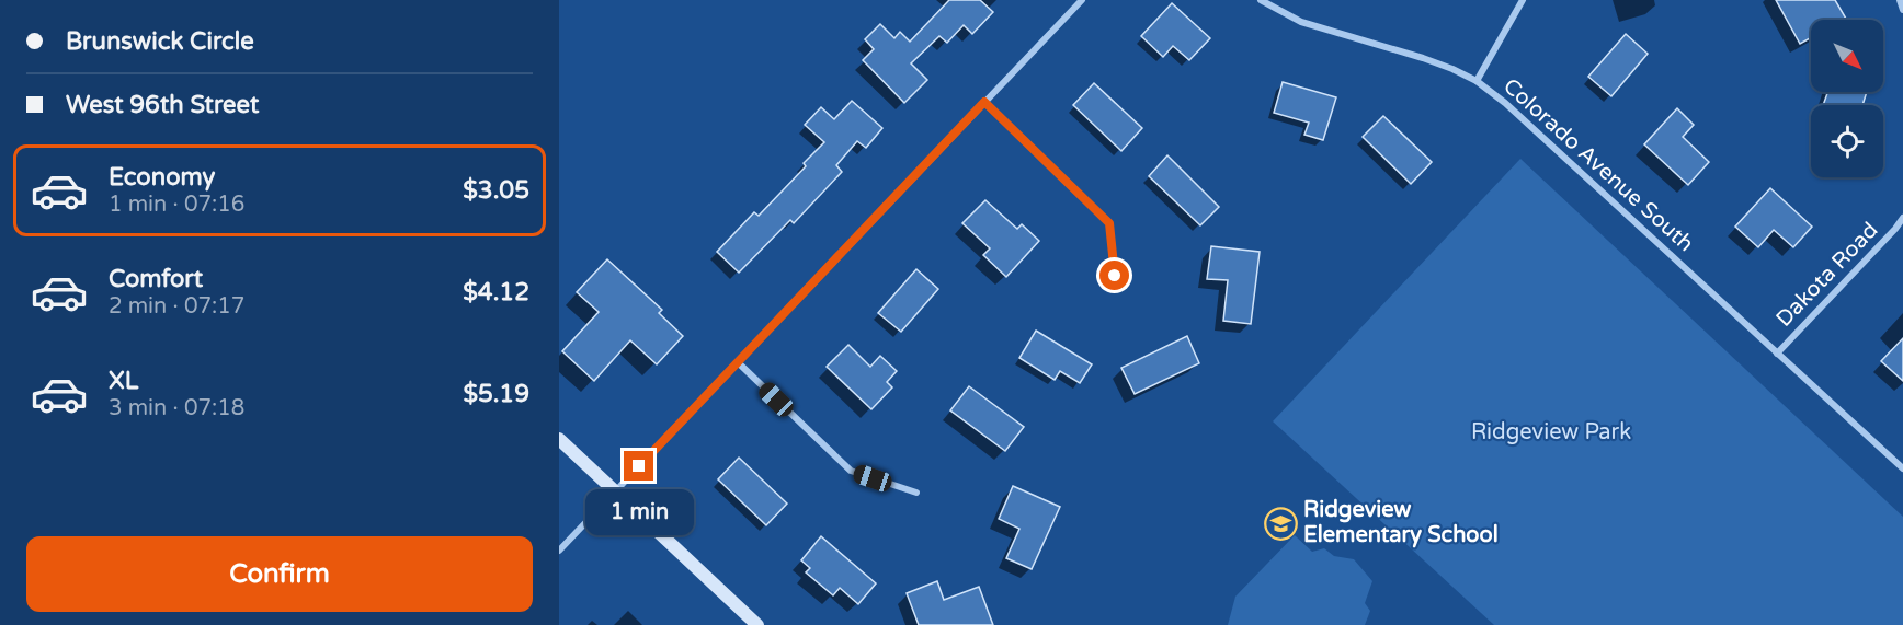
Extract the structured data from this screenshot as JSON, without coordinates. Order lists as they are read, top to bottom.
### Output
{
  "streets": {
    "street": ["Colorado Avenue South", "Dakota Road"]
  },
  "crossings": [
    ["Colorado Avenue South", "Dakota Road"]
  ],
  "parks": ["Ridgeview Park"],
  "places": {
    "school or university": ["Ridgeview Elementary School"]
  },
  "north": "bottom right",
  "page": {
    "banner": ["Brunswick Circle", "West 96th Street"],
    "list": [
      {
        "name": "Economy",
        "note": "1 min · 07:16",
        "value": "$3.05"
      },
      {
        "name": "Comfort",
        "note": "2 min · 07:17",
        "value": "$4.12"
      },
      {
        "name": "XL",
        "note": "3 min · 07:18",
        "value": "$5.19"
      }
    ],
    "bubble": "1 min",
    "buttons": "Confirm"
  }
}
